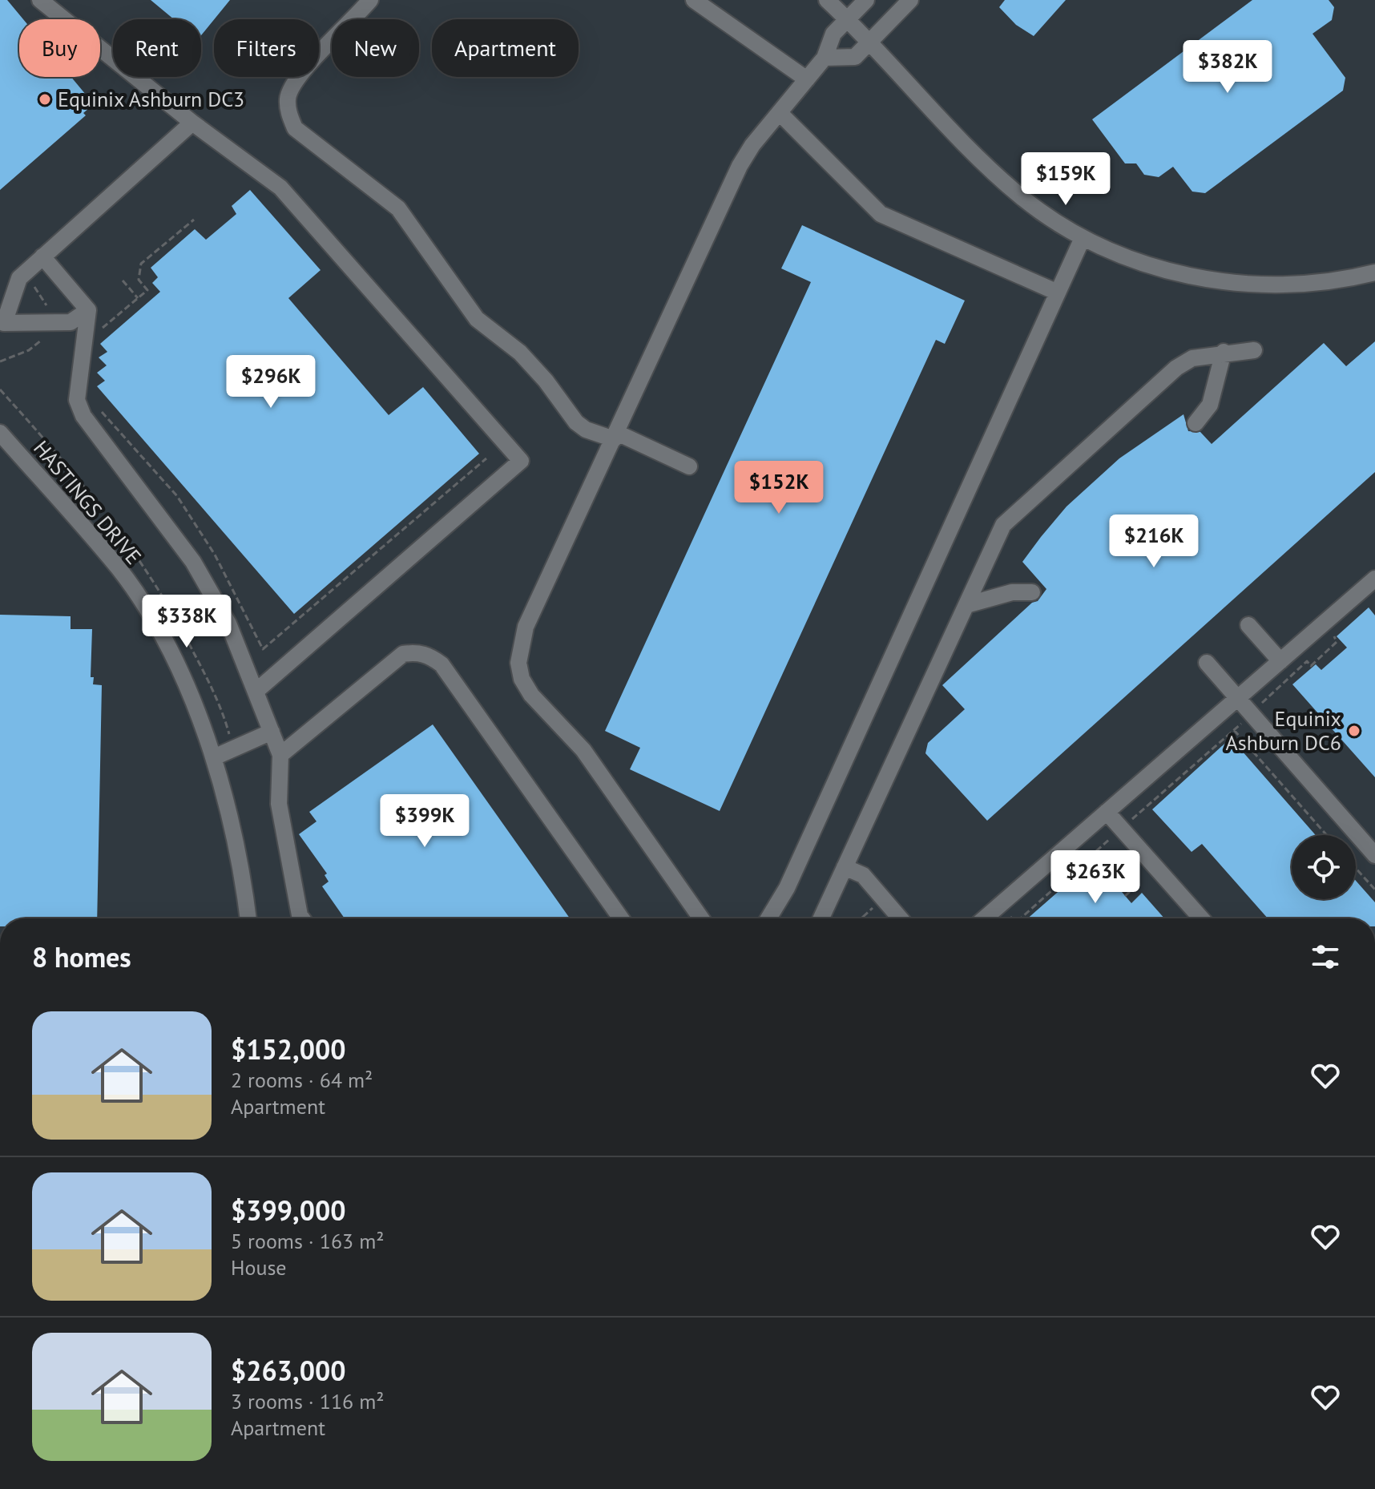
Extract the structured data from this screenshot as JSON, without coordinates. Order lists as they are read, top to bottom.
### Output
{
  "streets": {
    "street": ["HASTINGS DRIVE"]
  },
  "places": ["Equinix Ashburn DC3", "Equinix Ashburn DC6"],
  "page": {
    "chip": [
      "Buy",
      "Rent",
      "Filters",
      "New",
      "Apartment"
    ],
    "price": [
      "$382K",
      "$159K",
      "$296K",
      "$152K",
      "$216K",
      "$338K",
      "$399K",
      "$263K"
    ],
    "heading": "8 homes",
    "list": [
      {
        "name": "$152,000",
        "note": "2 rooms · 64 m² · Apartment"
      },
      {
        "name": "$399,000",
        "note": "5 rooms · 163 m² · House"
      },
      {
        "name": "$263,000",
        "note": "3 rooms · 116 m² · Apartment"
      }
    ]
  }
}
